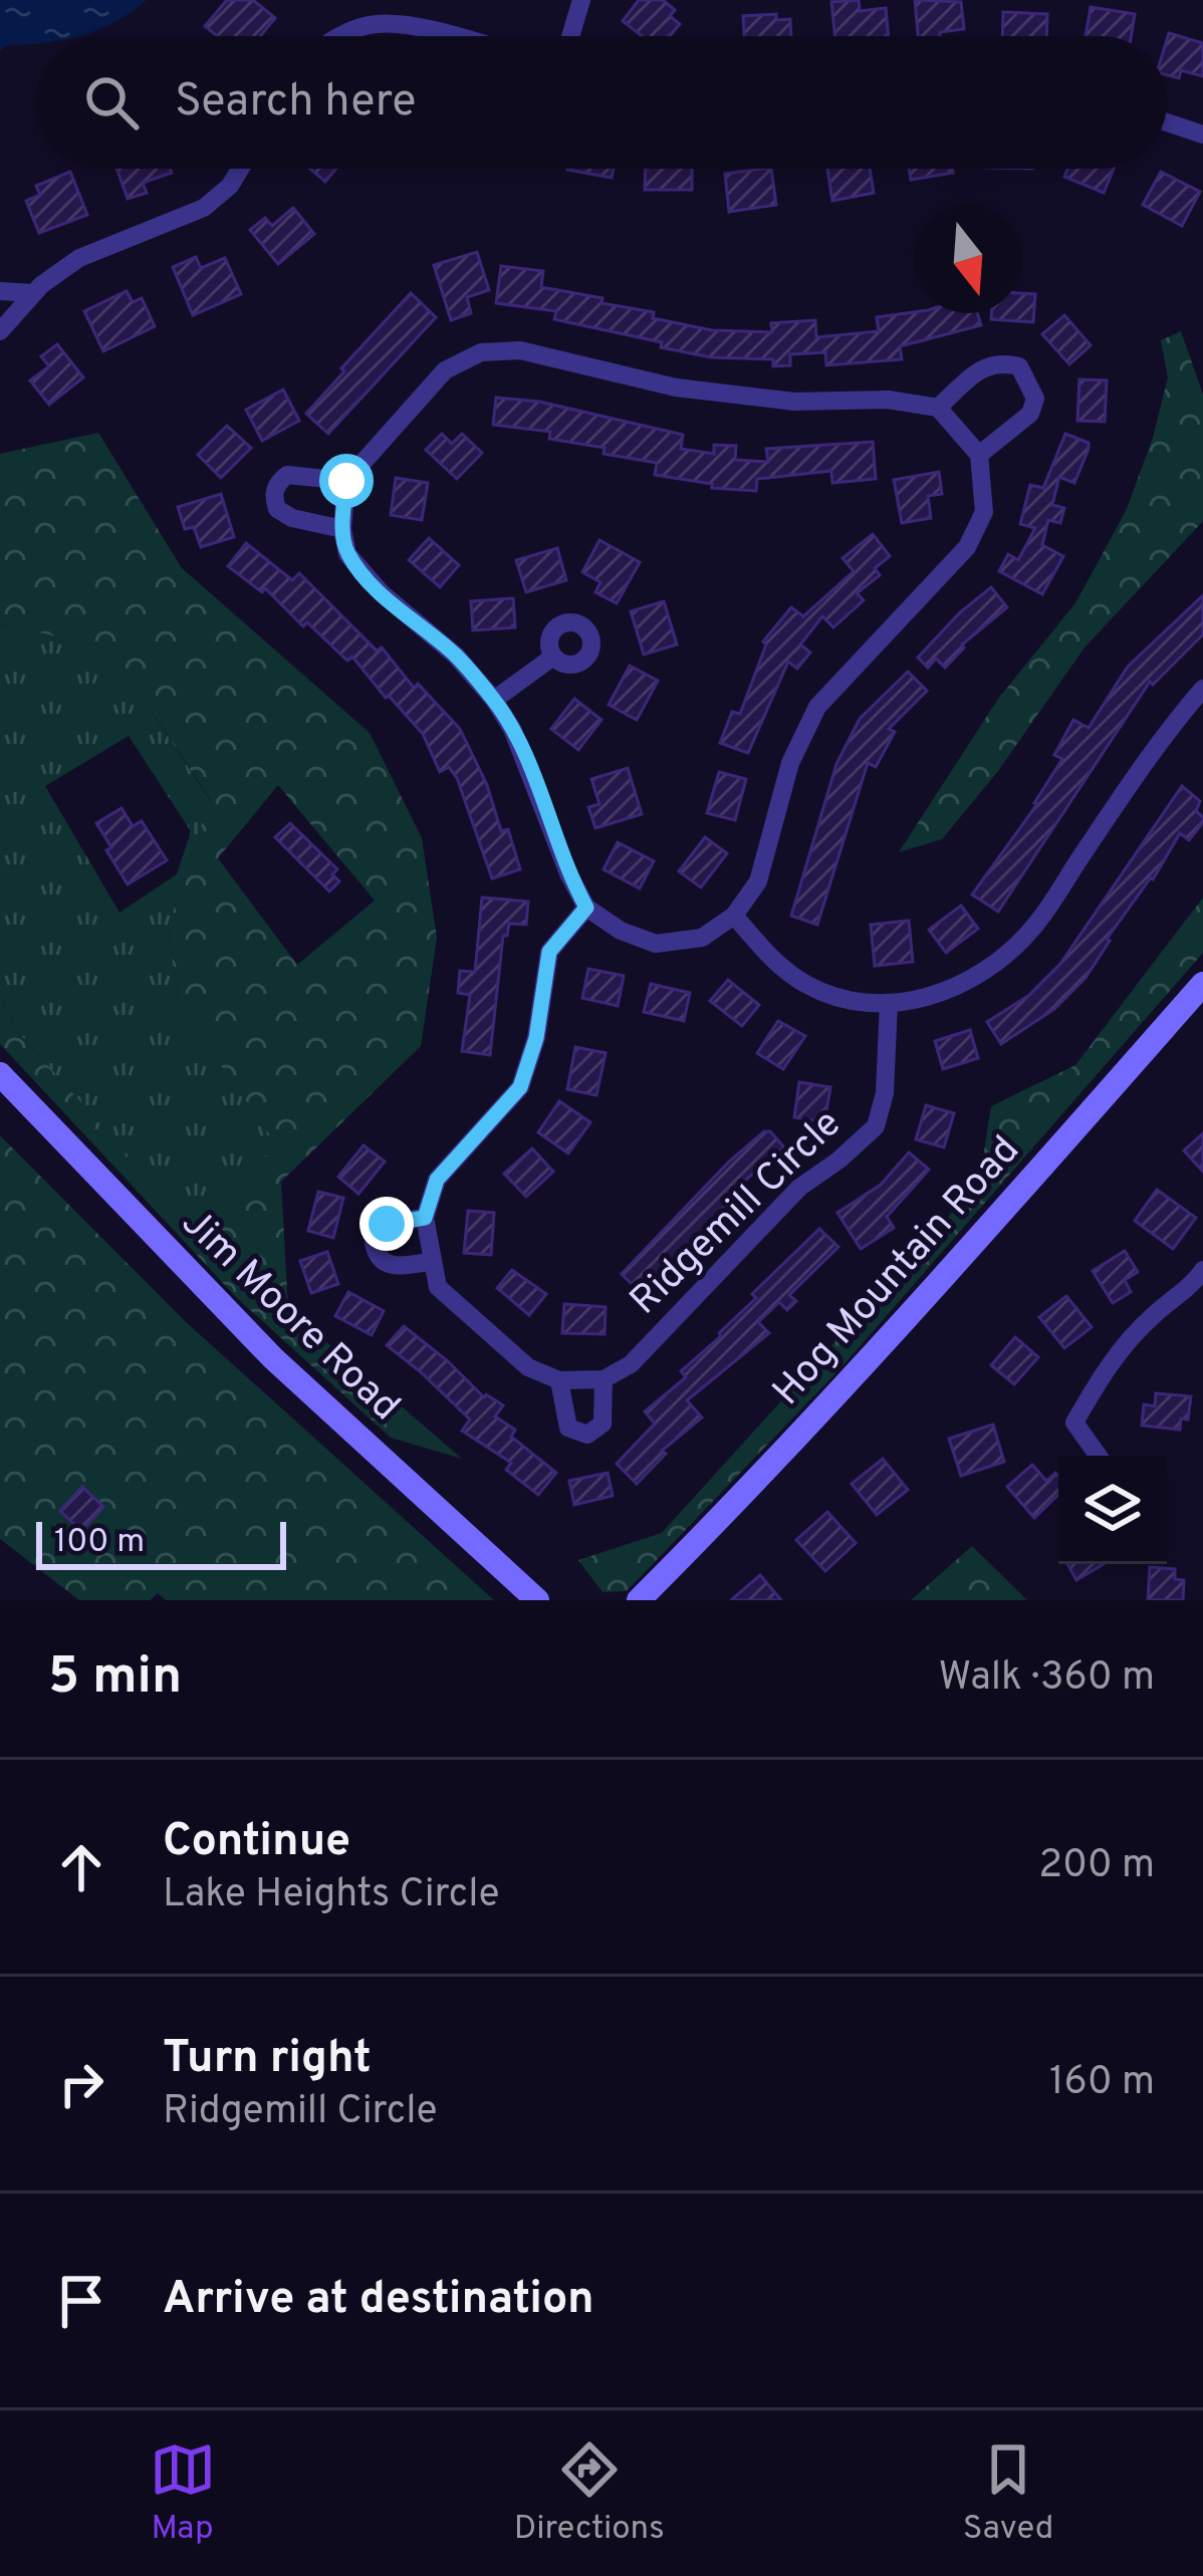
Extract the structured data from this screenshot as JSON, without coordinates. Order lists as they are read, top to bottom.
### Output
{
  "streets": {
    "street": ["Ridgemill Circle", "Hog Mountain Road", "Jim Moore Road"]
  },
  "scale_bar": "100 m",
  "north": "bottom",
  "page": {
    "search": "Search here",
    "scale": "100 m",
    "heading": ["5 min", "Walk · 360 m"],
    "list": [
      ["Continue", "Lake Heights Circle", "200 m"],
      ["Turn right", "Ridgemill Circle", "160 m"],
      "Arrive at destination"
    ],
    "nav": ["Map", "Directions", "Saved"]
  }
}
